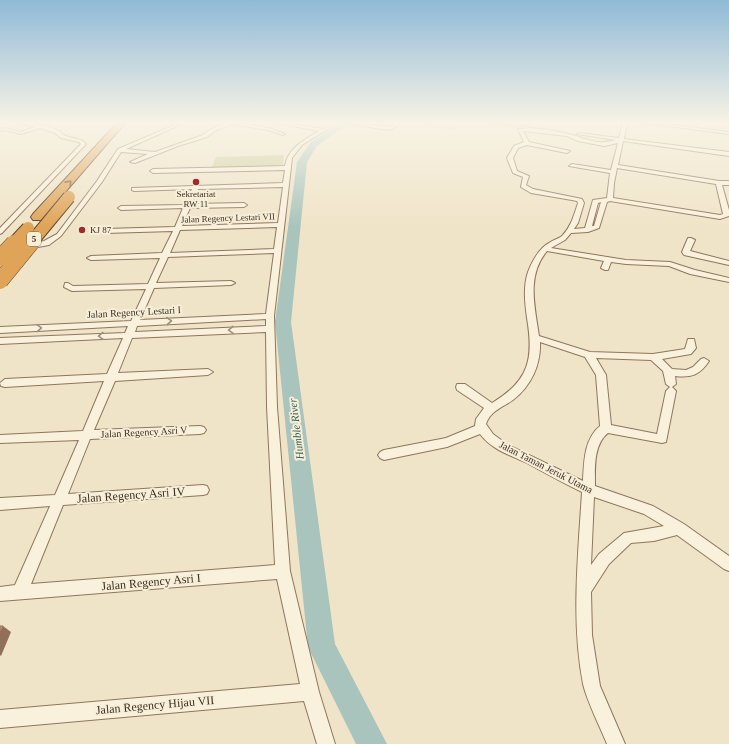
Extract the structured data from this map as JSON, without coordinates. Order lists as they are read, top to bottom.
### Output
{
  "streets": {
    "highway": ["5"],
    "street": [
      "Jalan Regency Lestari VII",
      "Jalan Regency Lestari I",
      "Jalan Regency Asri V",
      "Jalan Taman Jeruk Utama",
      "Jalan Regency Asri IV",
      "Jalan Regency Asri I",
      "Jalan Regency Hijau VII"
    ]
  },
  "water": ["Humble River"],
  "places": ["Sekretariat RW 11", "KJ 87"]
}
